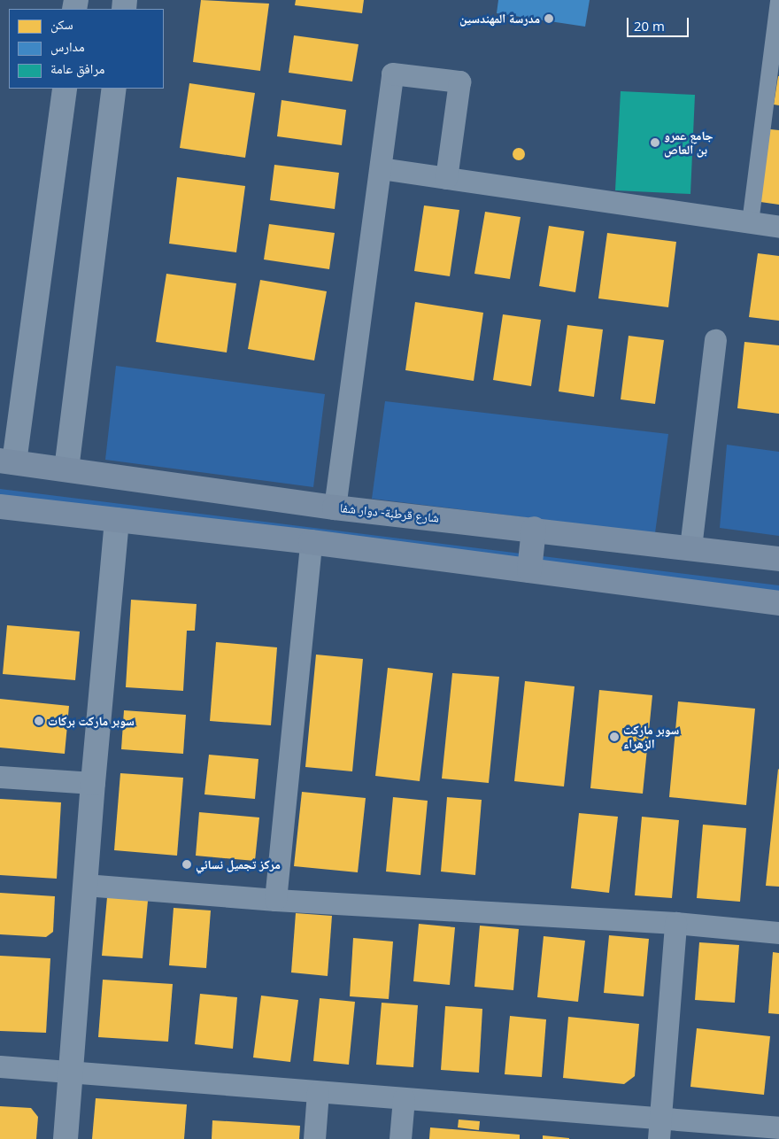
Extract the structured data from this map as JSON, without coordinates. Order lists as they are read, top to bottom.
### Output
{
  "streets": {
    "main road": ["شارع قرطبة- دوار شفا"]
  },
  "places": [
    "مدرسة المهندسين",
    "جامع عمرو بن العاص",
    "سوبر ماركت بركات",
    "سوبر ماركت الزهراء",
    "مركز تجميل نسائي"
  ],
  "legend": ["سكن", "مدارس", "مرافق عامة"],
  "scale_bar": "20 m"
}
